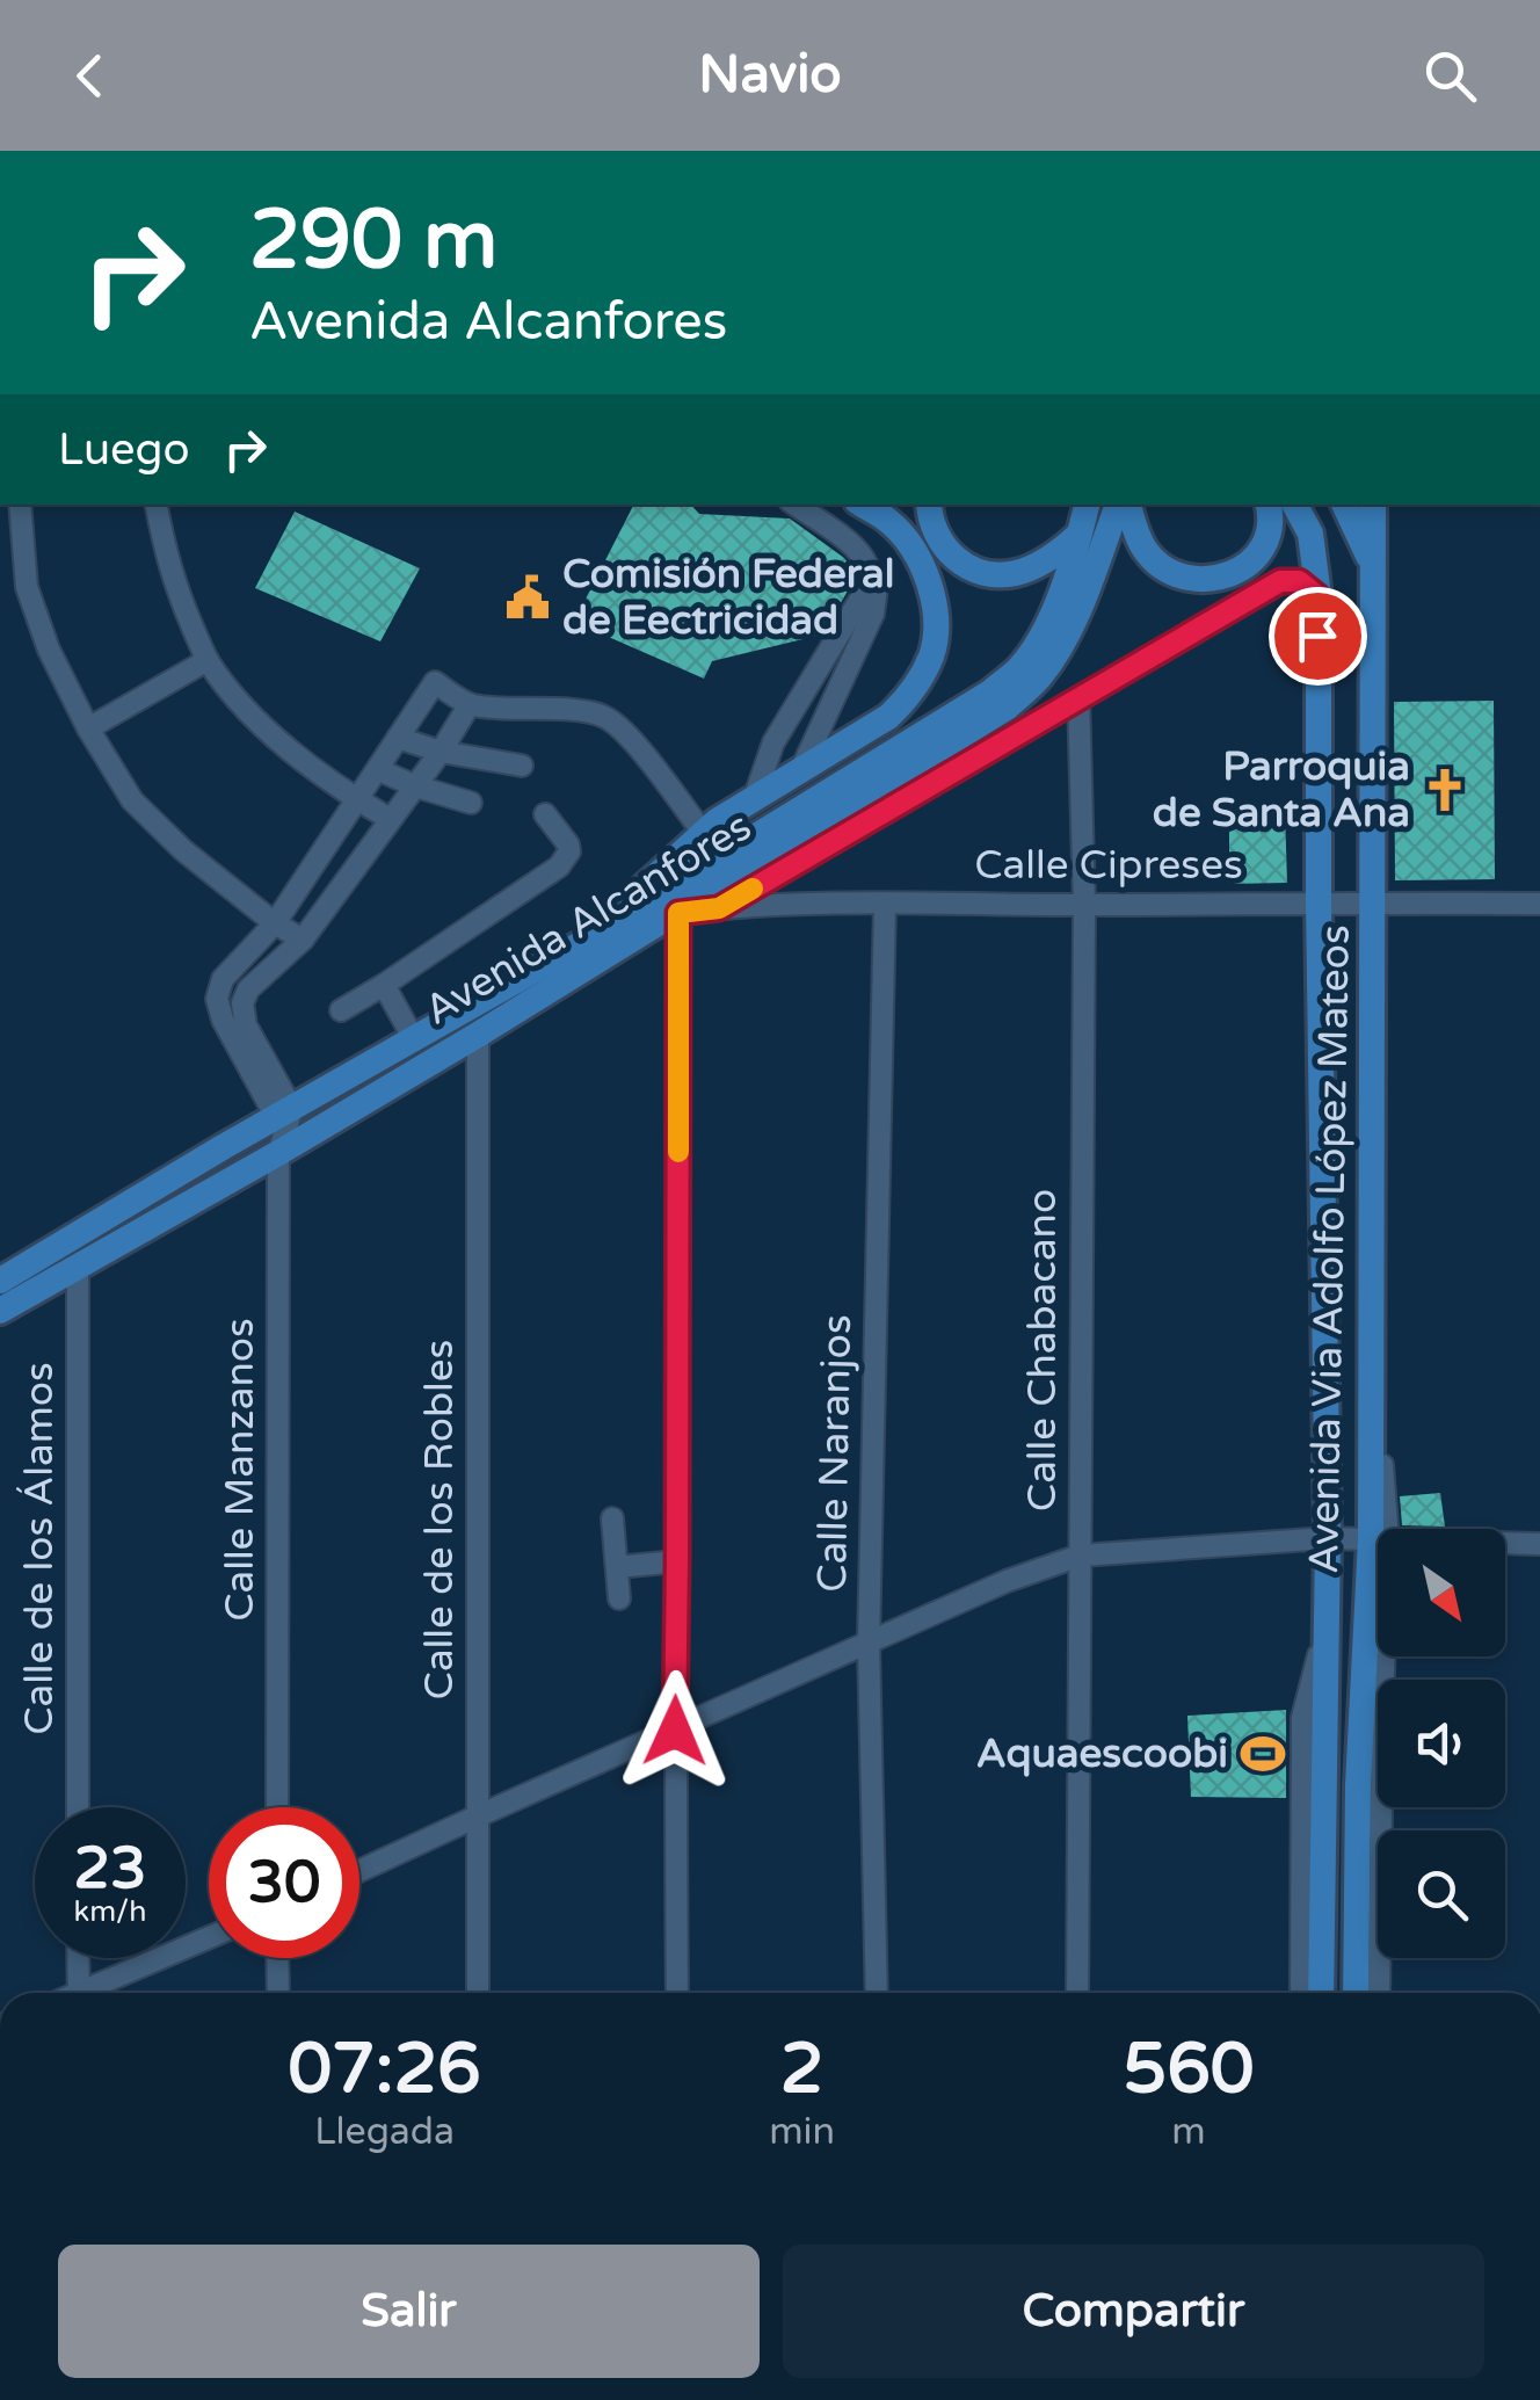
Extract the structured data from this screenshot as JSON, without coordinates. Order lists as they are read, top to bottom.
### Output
{
  "streets": {
    "main road": ["Avenida Alcanfores", "Avenida Via Adolfo López Mateos"],
    "street": [
      "Calle Cipreses",
      "Calle Chabacano",
      "Calle Naranjos",
      "Calle Manzanos",
      "Calle de los Robles",
      "Calle de los Álamos"
    ]
  },
  "crossings": [
    ["Calle Cipreses", "Avenida Alcanfores"],
    ["Calle Cipreses", "Avenida Via Adolfo López Mateos"],
    ["Calle Cipreses", "Calle Chabacano"],
    ["Calle Cipreses", "Calle Naranjos"],
    ["Avenida Alcanfores", "Avenida Via Adolfo López Mateos"],
    ["Avenida Alcanfores", "Calle Chabacano"],
    ["Avenida Alcanfores", "Calle Manzanos"],
    ["Avenida Alcanfores", "Calle de los Robles"],
    ["Avenida Alcanfores", "Calle de los Álamos"]
  ],
  "places": {
    "public building": ["Comisión Federal de Eectricidad"],
    "church": ["Parroquia de Santa Ana"],
    "sports": ["Aquaescoobi"]
  },
  "north": "bottom right",
  "page": {
    "header": "Navio",
    "turn": ["290 m", "Avenida Alcanfores"],
    "then": "Luego",
    "speed": "23 km/h",
    "limit": "30",
    "eta": [
      "07:26",
      "Llegada",
      "2",
      "min",
      "560",
      "m"
    ],
    "buttons": ["Salir", "Compartir"]
  }
}
